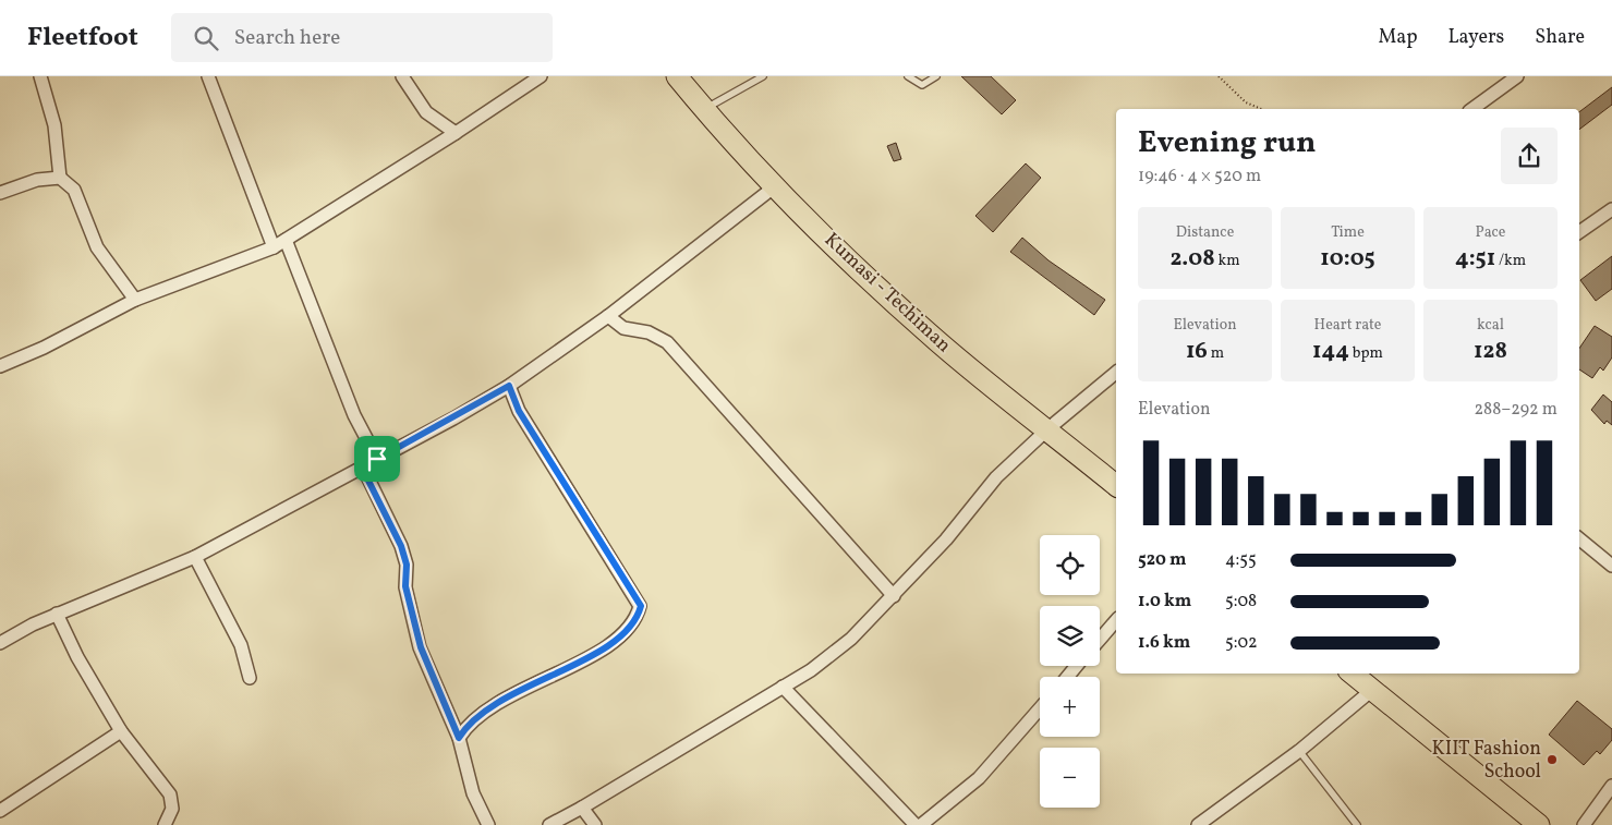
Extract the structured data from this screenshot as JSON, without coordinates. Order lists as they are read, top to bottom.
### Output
{
  "streets": {
    "highway": ["Kumasi - Techiman"]
  },
  "places": ["KIIT Fashion School"],
  "page": {
    "header": "Fleetfoot",
    "search": "Search here",
    "nav": ["Map", "Layers", "Share"],
    "heading": ["Evening run", "19:46 · 4 × 520 m"],
    "stats": [
      ["Distance", "2.08 km"],
      ["Time", "10:05"],
      ["Pace", "4:51 /km"],
      ["Elevation", "16 m"],
      ["Heart rate", "144 bpm"],
      ["kcal", "128"]
    ],
    "chart": ["Elevation", "288–292 m"],
    "map_buttons": ["+", "−"],
    "list": [
      {
        "name": "520 m",
        "note": "4:55"
      },
      {
        "name": "1.0 km",
        "note": "5:08"
      },
      {
        "name": "1.6 km",
        "note": "5:02"
      }
    ]
  }
}
